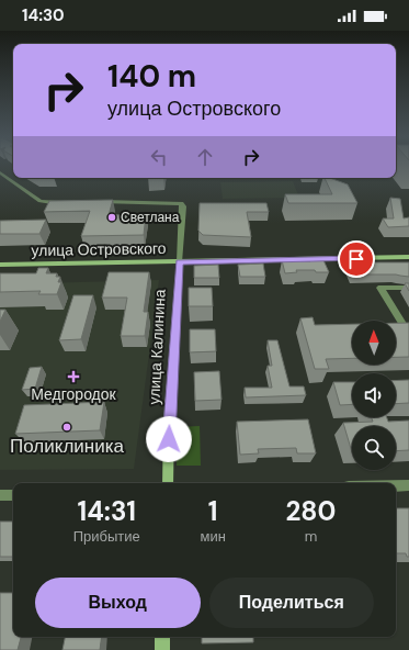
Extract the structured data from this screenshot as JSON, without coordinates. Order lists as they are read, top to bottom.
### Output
{
  "streets": {
    "street": ["улица Островского", "улица Калинина"]
  },
  "crossings": [
    ["улица Островского", "улица Калинина"]
  ],
  "places": {
    "other": ["Светлана", "Поликлиника"],
    "health": ["Медгородок"]
  },
  "north": "top",
  "page": {
    "status": "14:30",
    "turn": ["140 m", "улица Островского"],
    "eta": [
      "14:31",
      "Прибытие",
      "1",
      "мин",
      "280",
      "m"
    ],
    "buttons": ["Выход", "Поделиться"]
  }
}
